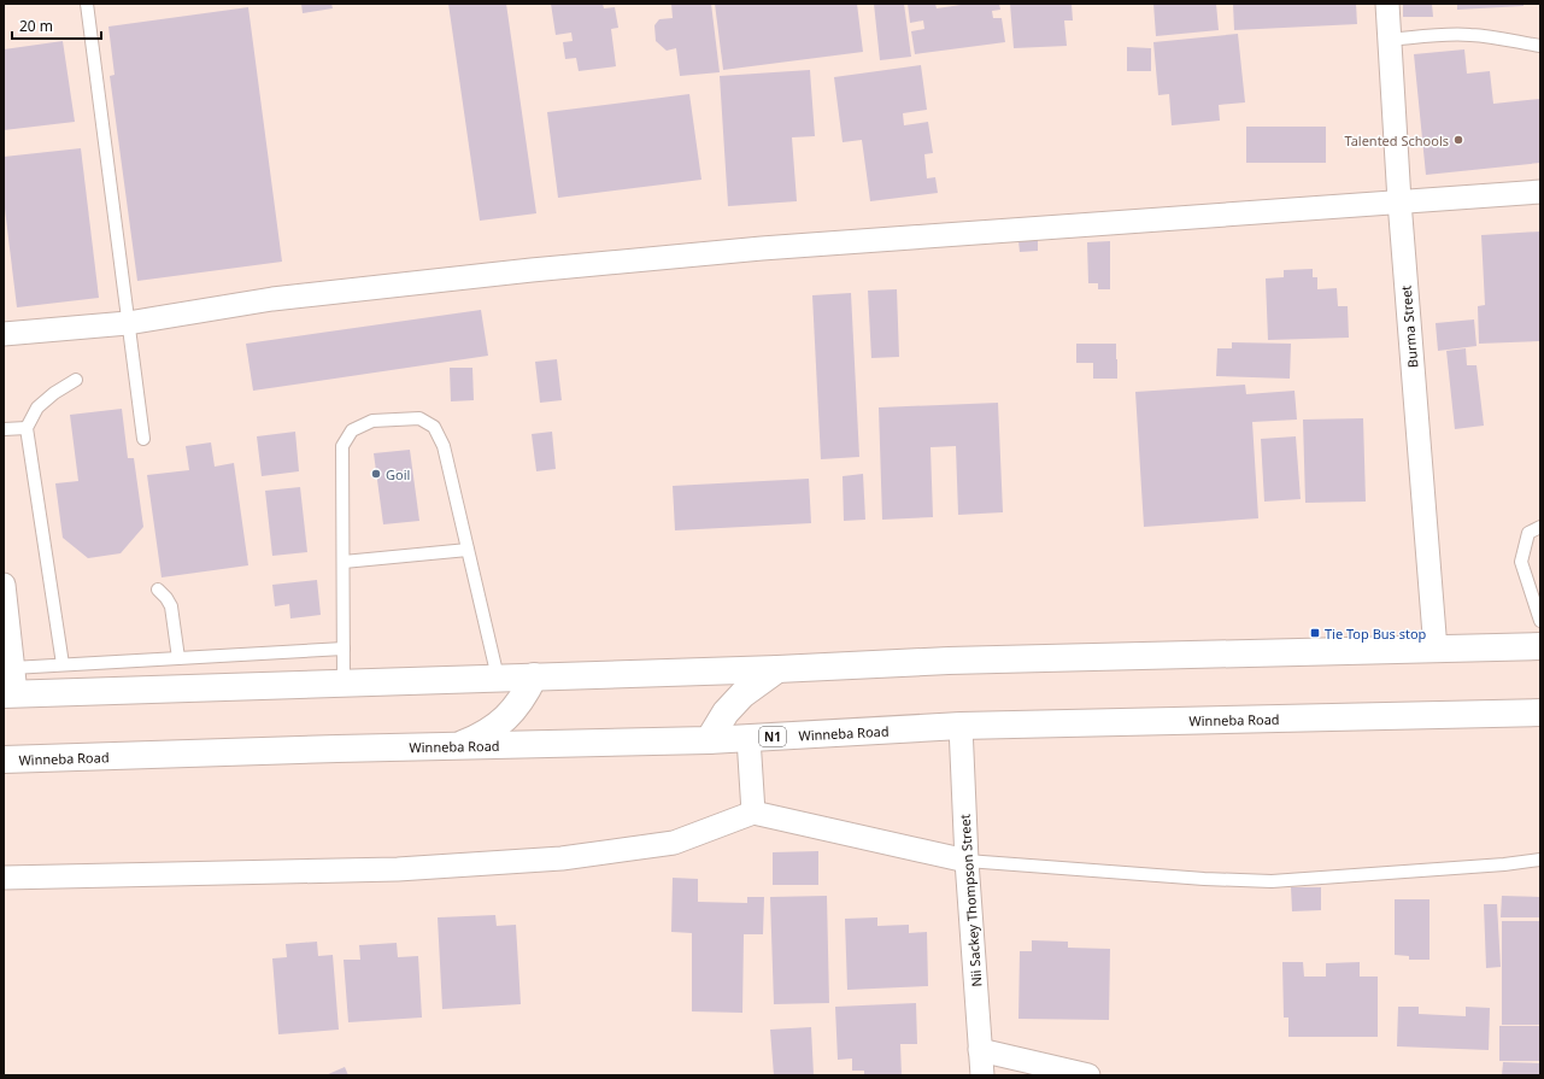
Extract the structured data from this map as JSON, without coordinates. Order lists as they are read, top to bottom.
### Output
{
  "streets": {
    "highway": ["Winneba Road", "N1"],
    "street": ["Burma Street", "Nii Sackey Thompson Street"]
  },
  "crossings": [
    ["Winneba Road", "Nii Sackey Thompson Street"]
  ],
  "places": {
    "other": ["Talented Schools", "Goil"],
    "transit": ["Tie Top Bus stop"]
  },
  "scale_bar": "20 m"
}
